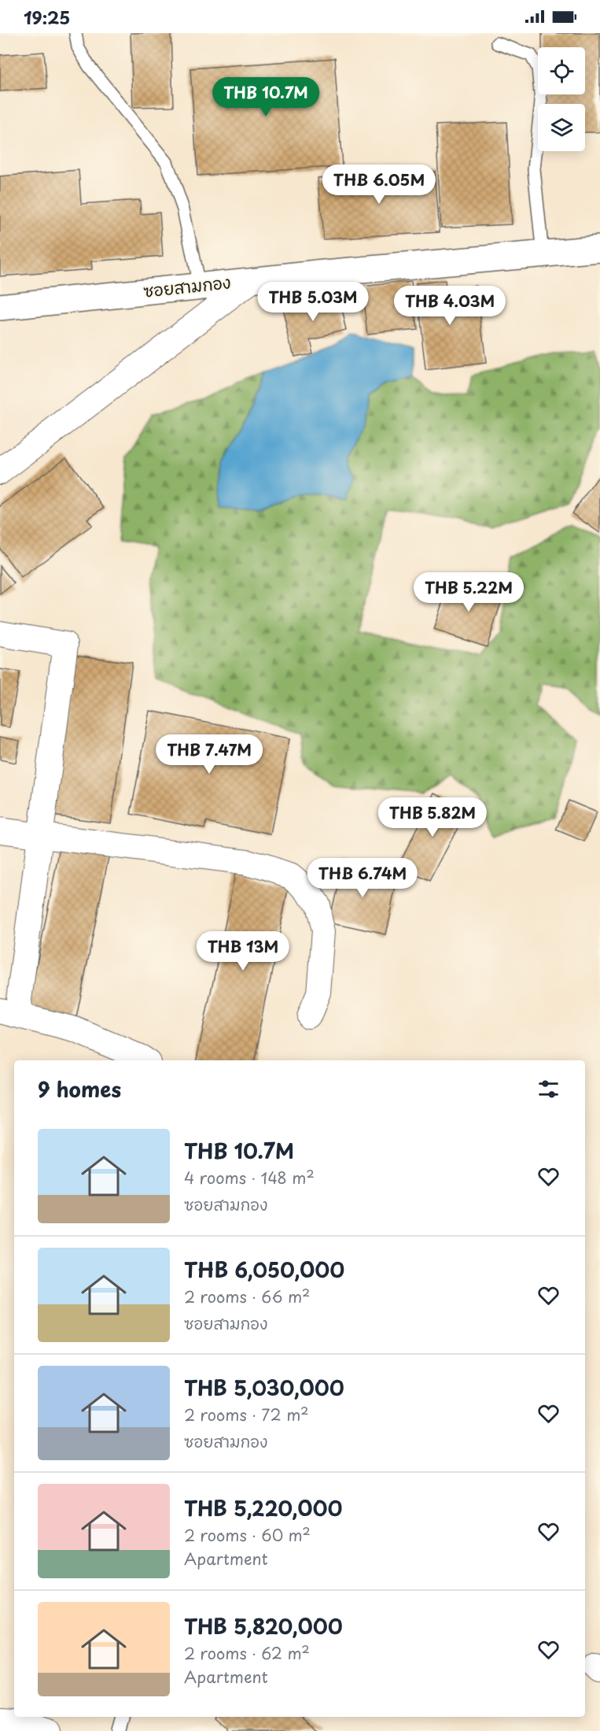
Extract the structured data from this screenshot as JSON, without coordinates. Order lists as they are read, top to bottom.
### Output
{
  "streets": {
    "street": ["ซอยสามกอง"]
  },
  "page": {
    "status": "19:25",
    "price": [
      "THB 10.7M",
      "THB 6.05M",
      "THB 5.03M",
      "THB 4.03M",
      "THB 5.22M",
      "THB 7.47M",
      "THB 5.82M",
      "THB 6.74M",
      "THB 13M"
    ],
    "heading": "9 homes",
    "list": [
      {
        "name": "THB 10.7M",
        "note": "4 rooms · 148 m² · ซอยสามกอง"
      },
      {
        "name": "THB 6,050,000",
        "note": "2 rooms · 66 m² · ซอยสามกอง"
      },
      {
        "name": "THB 5,030,000",
        "note": "2 rooms · 72 m² · ซอยสามกอง"
      },
      {
        "name": "THB 5,220,000",
        "note": "2 rooms · 60 m² · Apartment"
      },
      {
        "name": "THB 5,820,000",
        "note": "2 rooms · 62 m² · Apartment"
      }
    ]
  }
}
